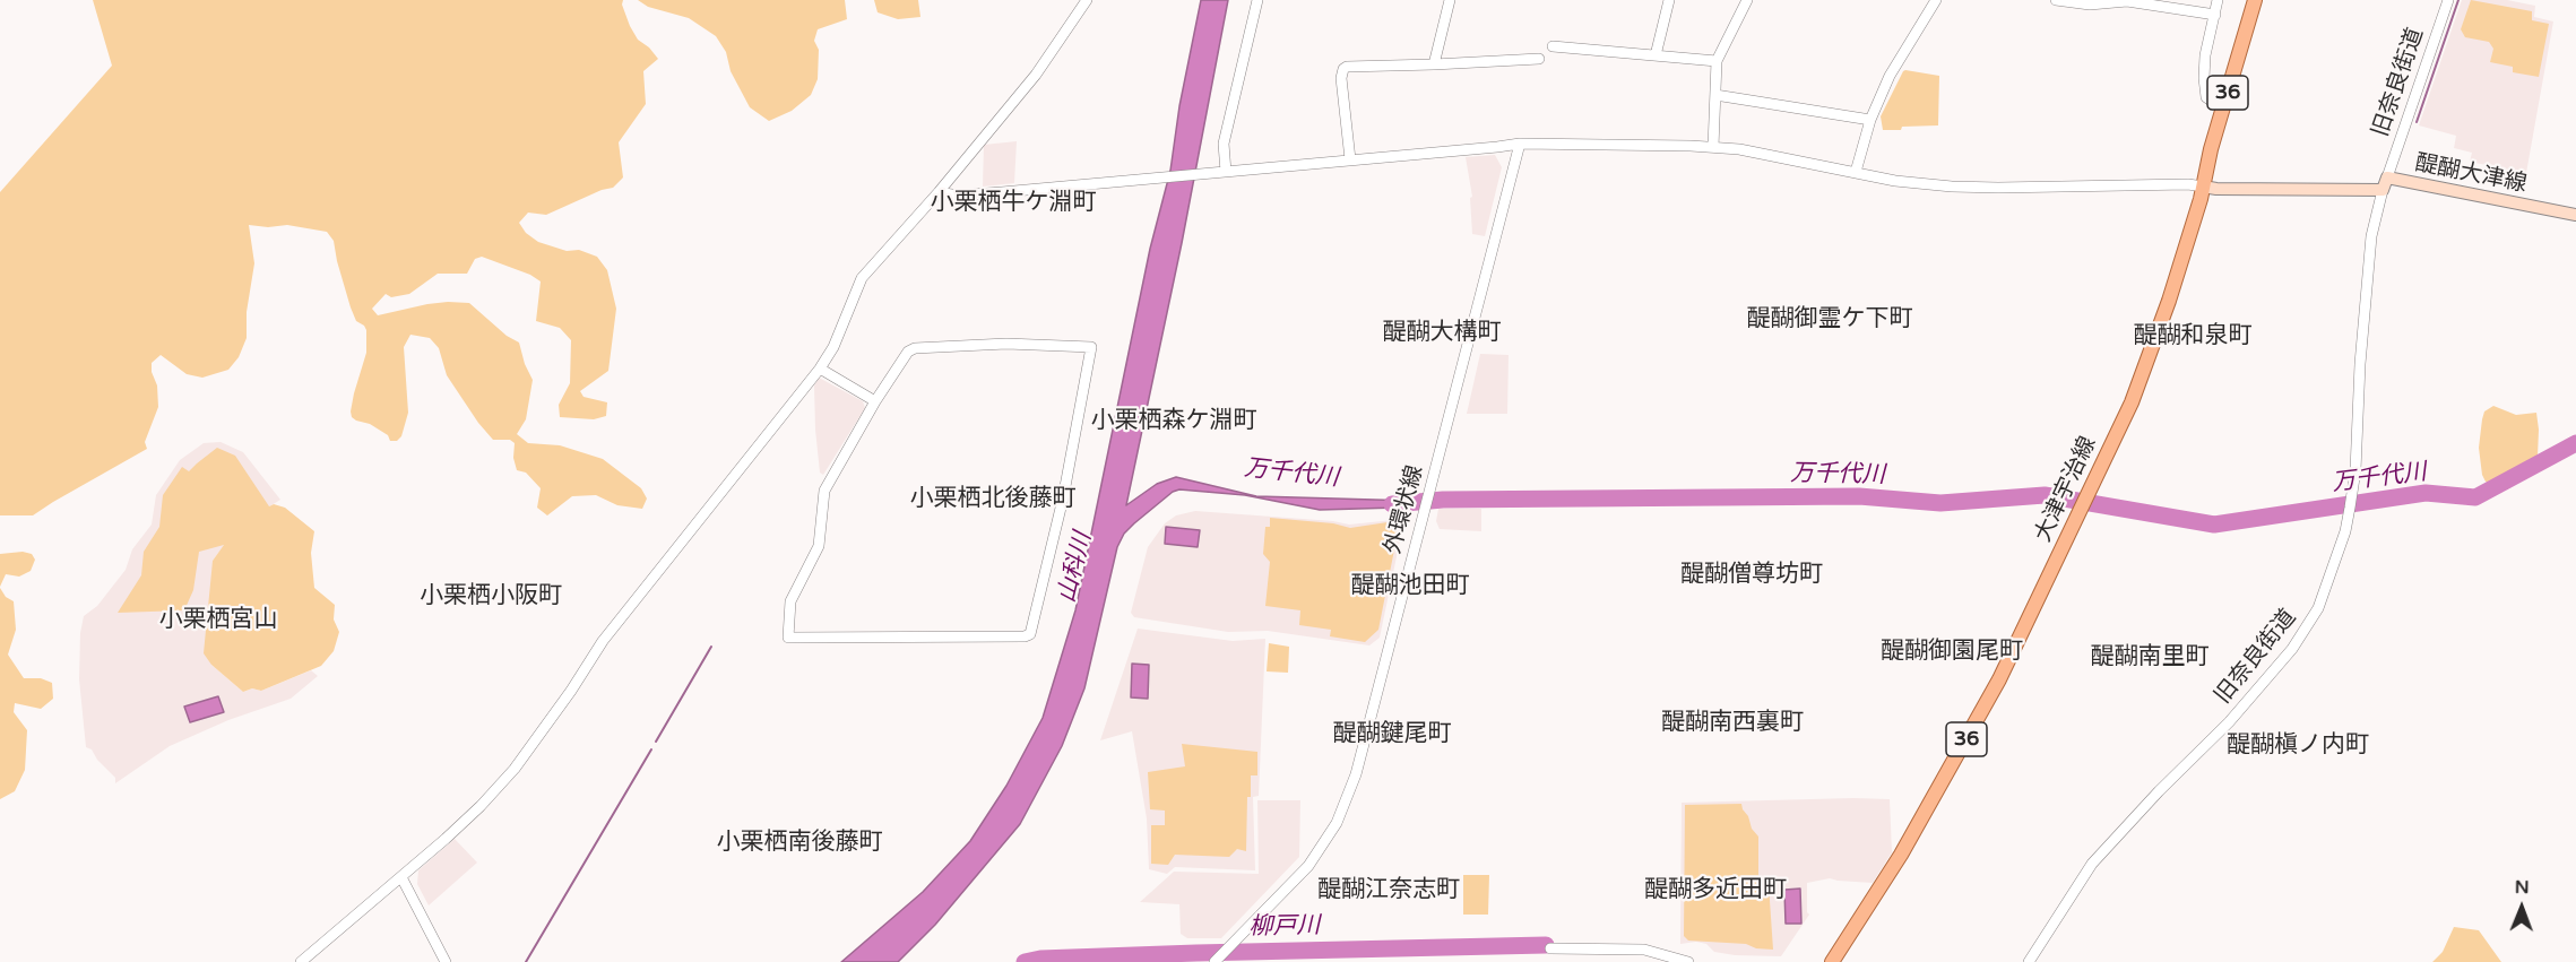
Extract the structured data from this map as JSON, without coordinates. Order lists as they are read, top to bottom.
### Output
{
  "streets": {
    "main road": ["36", "醍醐大津線", "大津宇治線"],
    "street": ["旧奈良街道", "外環状線"]
  },
  "crossings": [
    ["旧奈良街道", "醍醐大津線"],
    ["醍醐大津線", "大津宇治線"]
  ],
  "districts": [
    "小栗栖牛ケ淵町",
    "醍醐御霊ケ下町",
    "醍醐大構町",
    "醍醐和泉町",
    "小栗栖森ケ淵町",
    "小栗栖北後藤町",
    "醍醐僧尊坊町",
    "醍醐池田町",
    "小栗栖小阪町",
    "小栗栖宮山",
    "醍醐御園尾町",
    "醍醐南里町",
    "醍醐南西裏町",
    "醍醐鍵尾町",
    "醍醐槇ノ内町",
    "小栗栖南後藤町",
    "醍醐江奈志町",
    "醍醐多近田町"
  ],
  "water": ["万千代川", "山科川", "柳戸川"],
  "north": "top"
}
